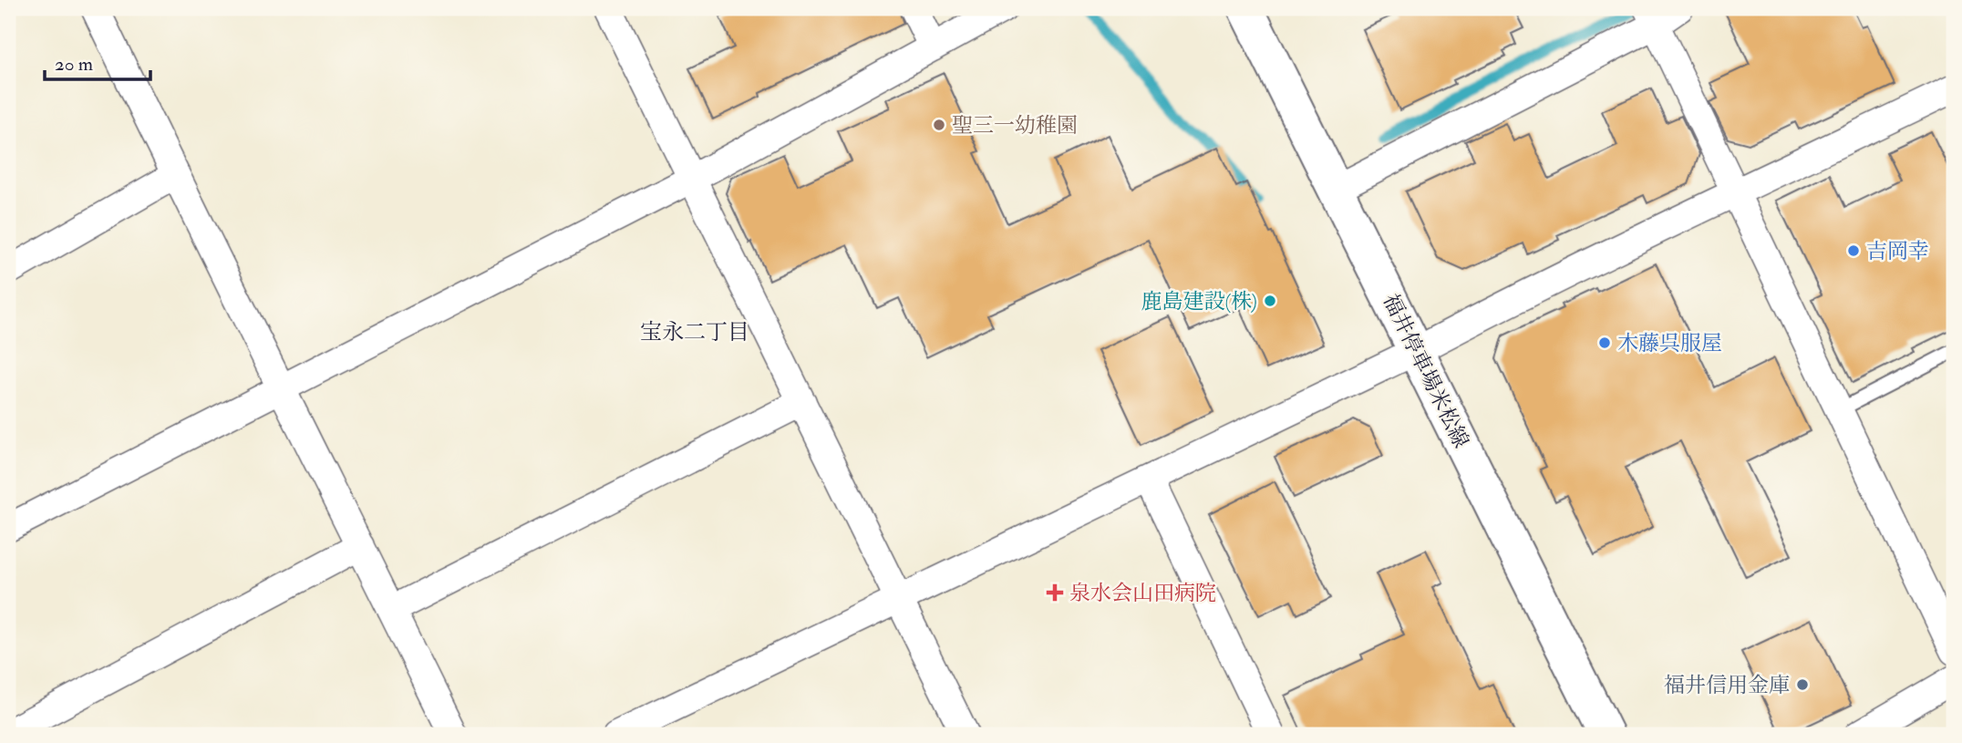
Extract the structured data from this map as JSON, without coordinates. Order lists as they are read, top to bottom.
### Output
{
  "streets": {
    "main road": ["福井停車場米松線"]
  },
  "districts": ["宝永二丁目"],
  "places": {
    "other": [
      "聖三一幼稚園",
      "吉岡幸",
      "鹿島建設(株)",
      "木藤呉服屋",
      "福井信用金庫"
    ],
    "health": ["泉水会山田病院"]
  },
  "scale_bar": "20 m"
}
